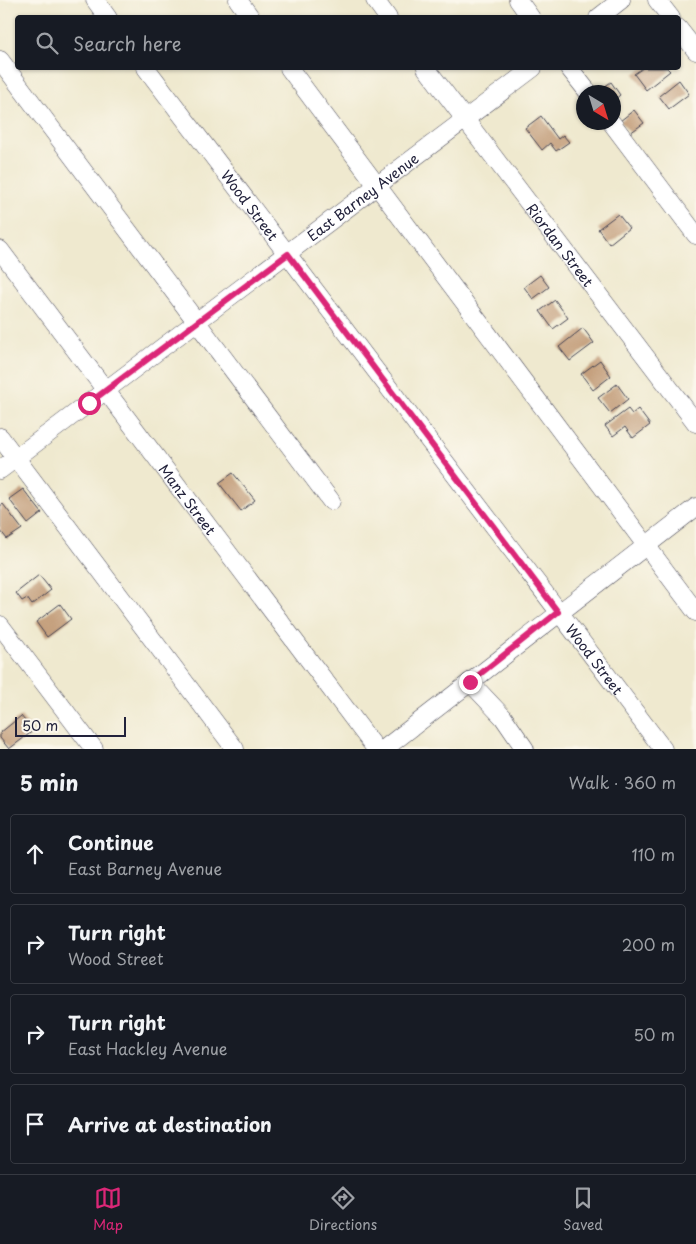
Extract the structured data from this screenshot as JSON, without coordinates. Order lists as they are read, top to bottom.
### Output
{
  "streets": {
    "street": [
      "East Barney Avenue",
      "Wood Street",
      "Riordan Street",
      "Manz Street"
    ]
  },
  "crossings": [
    ["East Barney Avenue", "Wood Street"],
    ["East Barney Avenue", "Riordan Street"],
    ["East Barney Avenue", "Manz Street"]
  ],
  "scale_bar": "50 m",
  "north": "bottom right",
  "page": {
    "search": "Search here",
    "scale": "50 m",
    "heading": ["5 min", "Walk · 360 m"],
    "list": [
      ["Continue", "East Barney Avenue", "110 m"],
      ["Turn right", "Wood Street", "200 m"],
      ["Turn right", "East Hackley Avenue", "50 m"],
      "Arrive at destination"
    ],
    "nav": ["Map", "Directions", "Saved"]
  }
}
